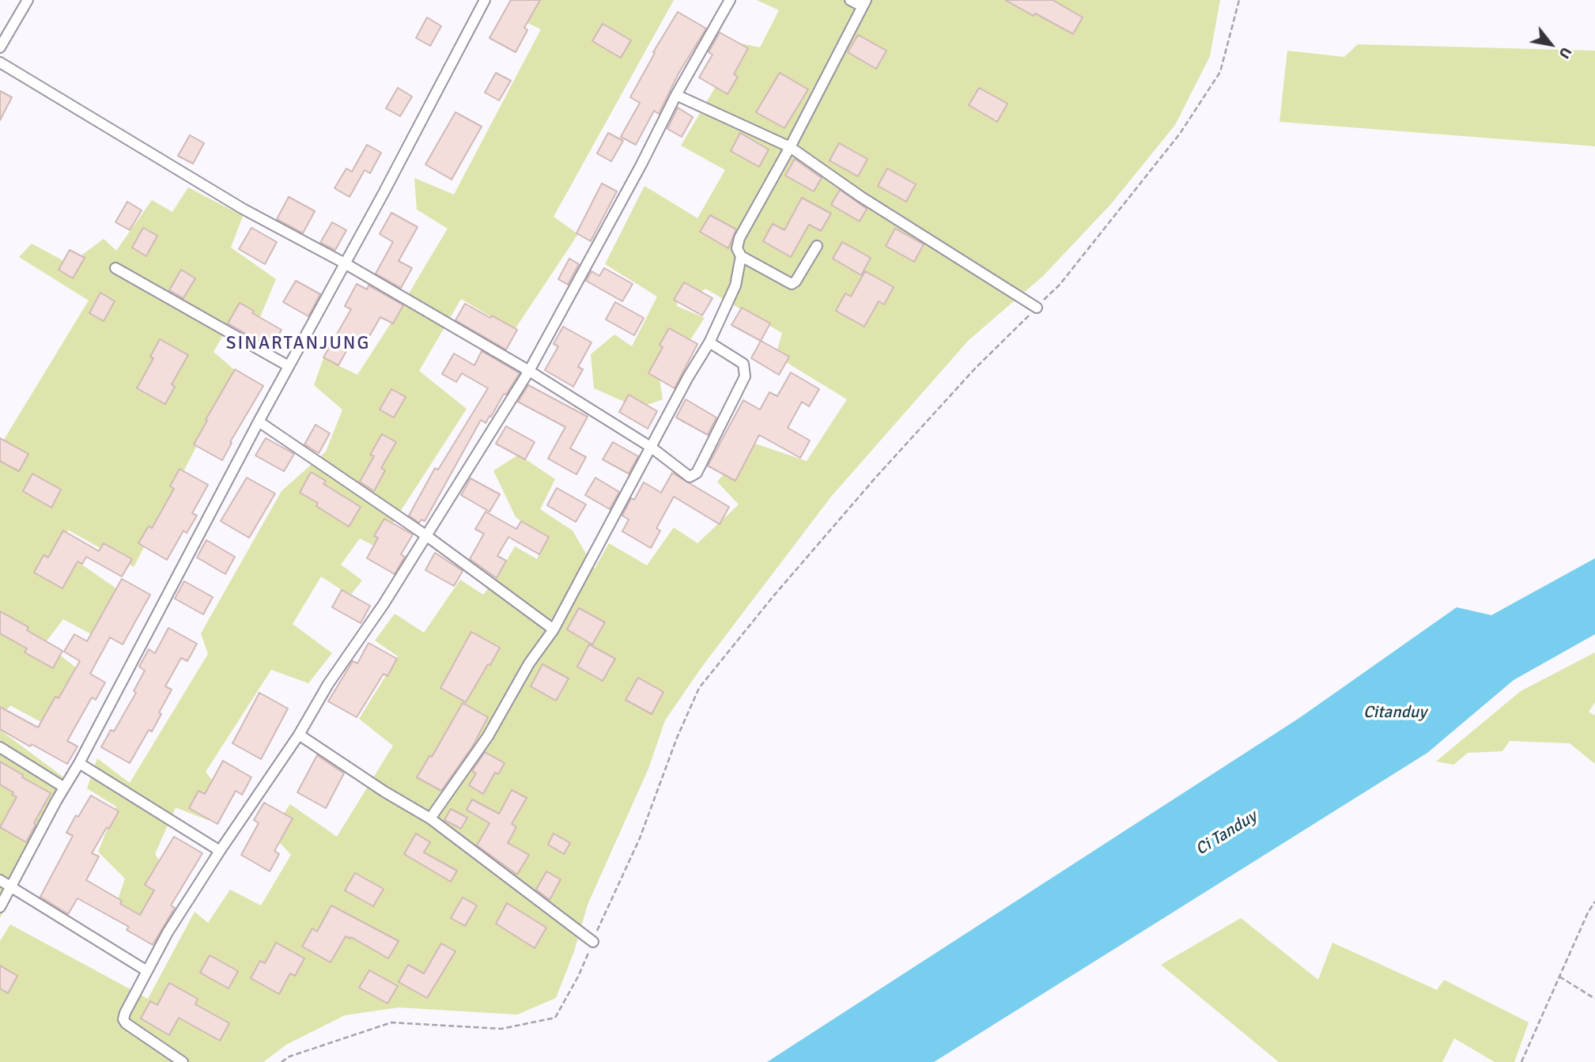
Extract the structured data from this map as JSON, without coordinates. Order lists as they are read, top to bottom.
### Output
{
  "districts": ["SINARTANJUNG"],
  "water": ["Citanduy", "Ci Tanduy"],
  "north": "bottom right"
}
